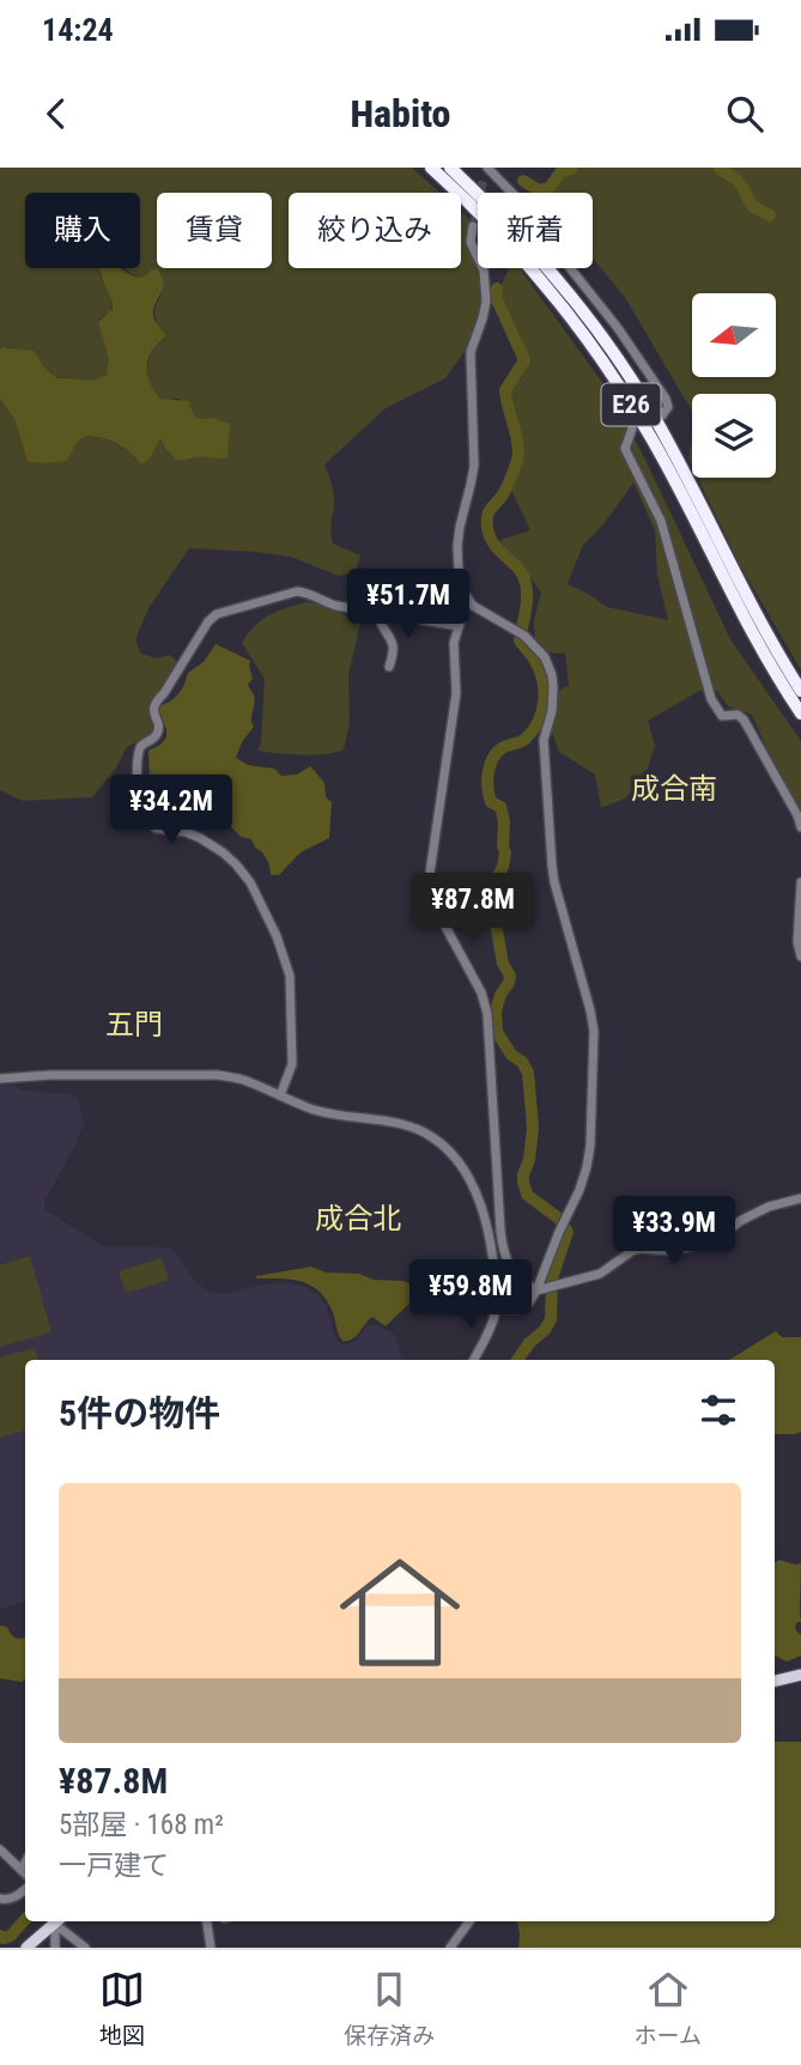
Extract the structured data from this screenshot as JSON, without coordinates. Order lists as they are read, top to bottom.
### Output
{
  "streets": {
    "highway": ["E26"]
  },
  "districts": ["成合南", "五門", "成合北"],
  "north": "left",
  "page": {
    "status": "14:24",
    "header": "Habito",
    "chip": [
      "購入",
      "賃貸",
      "絞り込み",
      "新着"
    ],
    "price": [
      "¥51.7M",
      "¥34.2M",
      "¥87.8M",
      "¥33.9M",
      "¥59.8M"
    ],
    "heading": "5件の物件",
    "list": [
      {
        "name": "¥87.8M",
        "note": "5部屋 · 168 m² · 一戸建て"
      }
    ],
    "tabs": ["地図", "保存済み", "ホーム"]
  }
}
